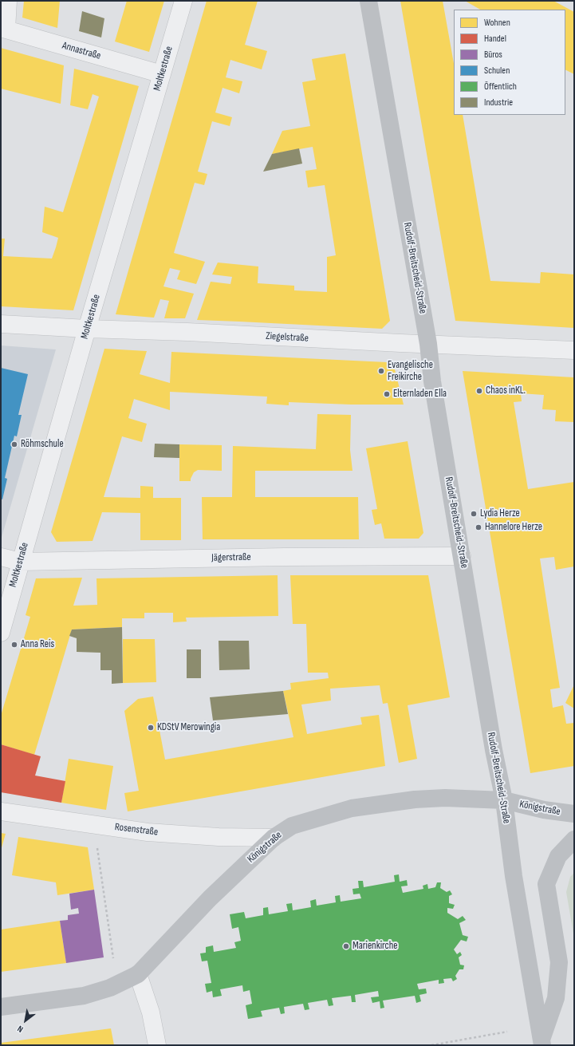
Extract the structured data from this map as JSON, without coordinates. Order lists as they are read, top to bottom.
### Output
{
  "streets": {
    "main road": ["Rudolf-Breitscheid-Straße", "Königstraße"],
    "street": [
      "Annastraße",
      "Moltkestraße",
      "Ziegelstraße",
      "Jägerstraße",
      "Rosenstraße"
    ]
  },
  "crossings": [
    ["Annastraße", "Moltkestraße"],
    ["Moltkestraße", "Ziegelstraße"],
    ["Moltkestraße", "Jägerstraße"],
    ["Rudolf-Breitscheid-Straße", "Ziegelstraße"],
    ["Rudolf-Breitscheid-Straße", "Jägerstraße"],
    ["Rudolf-Breitscheid-Straße", "Königstraße"],
    ["Königstraße", "Rosenstraße"]
  ],
  "places": [
    "Evangelische Freikirche",
    "Chaos inKL.",
    "Elternladen Ella",
    "Röhmschule",
    "Lydia Herze",
    "Hannelore Herze",
    "Anna Reis",
    "KDStV Merowingia",
    "Marienkirche"
  ],
  "legend": [
    "Wohnen",
    "Handel",
    "Büros",
    "Schulen",
    "Öffentlich",
    "Industrie"
  ],
  "north": "bottom left"
}
